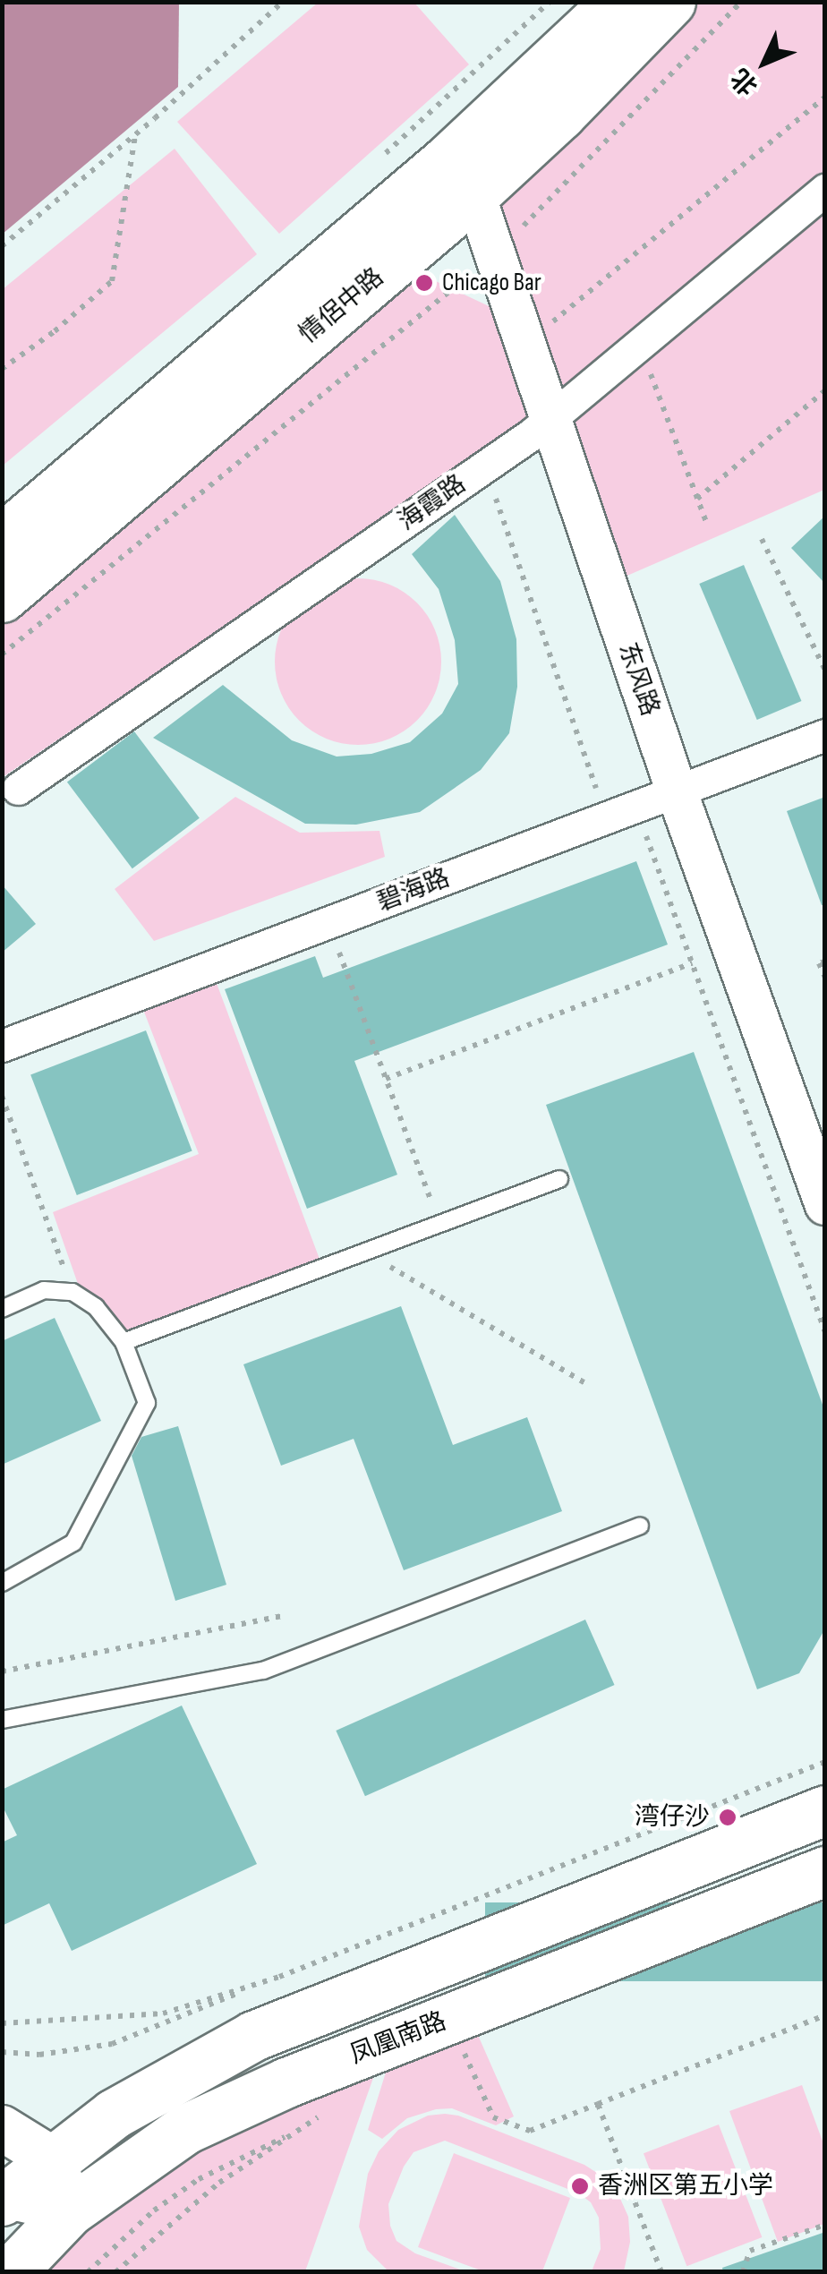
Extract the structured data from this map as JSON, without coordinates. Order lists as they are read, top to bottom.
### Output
{
  "streets": {
    "main road": ["情侶中路", "凤凰南路"],
    "street": ["海霞路", "东风路", "碧海路"]
  },
  "crossings": [
    ["情侶中路", "东风路"],
    ["海霞路", "东风路"],
    ["东风路", "碧海路"]
  ],
  "places": ["Chicago Bar", "湾仔沙", "香洲区第五小学"],
  "north": "bottom left"
}
